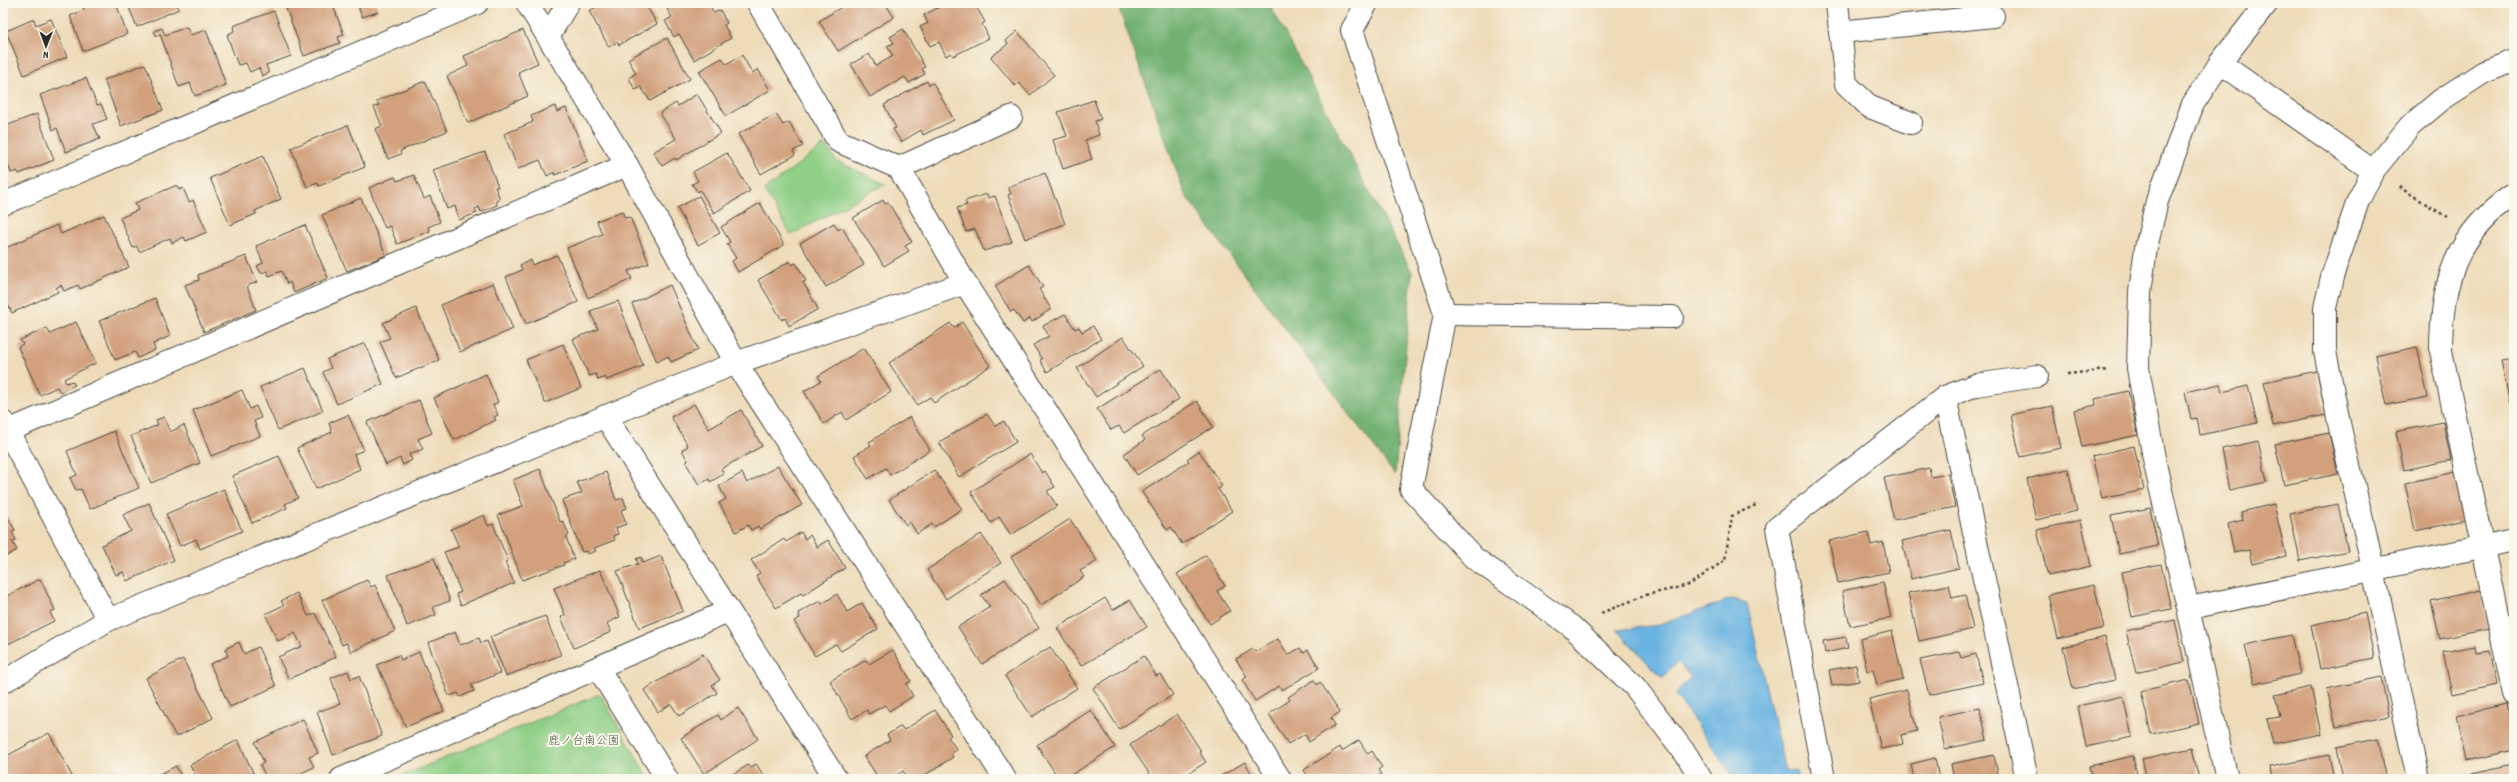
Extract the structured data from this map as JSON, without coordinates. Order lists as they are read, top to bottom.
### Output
{
  "parks": ["鹿ノ台南公園"],
  "north": "bottom"
}
